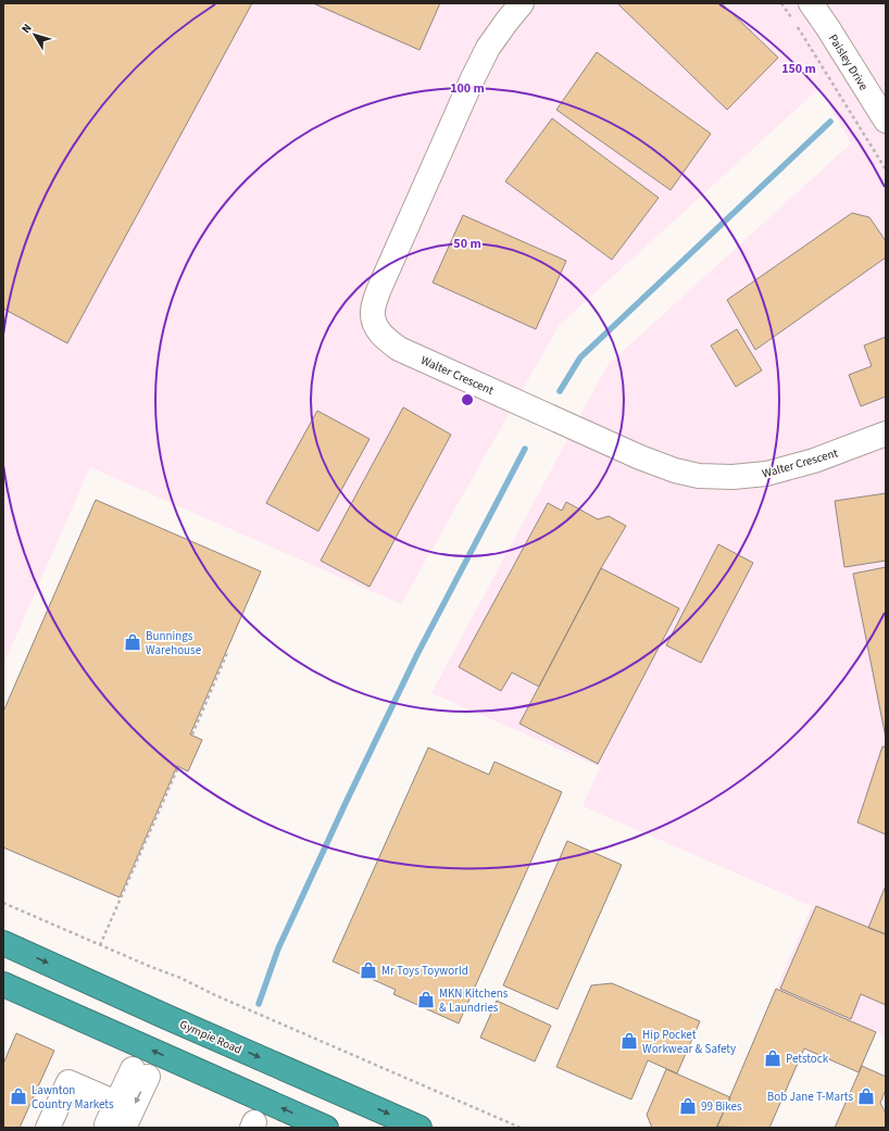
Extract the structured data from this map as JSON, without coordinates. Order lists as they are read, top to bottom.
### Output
{
  "streets": {
    "highway": ["Gympie Road"],
    "street": ["Paisley Drive", "Walter Crescent"]
  },
  "places": {
    "shop": [
      "Bunnings Warehouse",
      "Mr Toys Toyworld",
      "MKN Kitchens & Laundries",
      "Hip Pocket Workwear & Safety",
      "Petstock",
      "Lawnton Country Markets",
      "Bob Jane T-Marts",
      "99 Bikes"
    ]
  },
  "north": "top left",
  "rings": ["150 m", "100 m", "50 m"]
}
